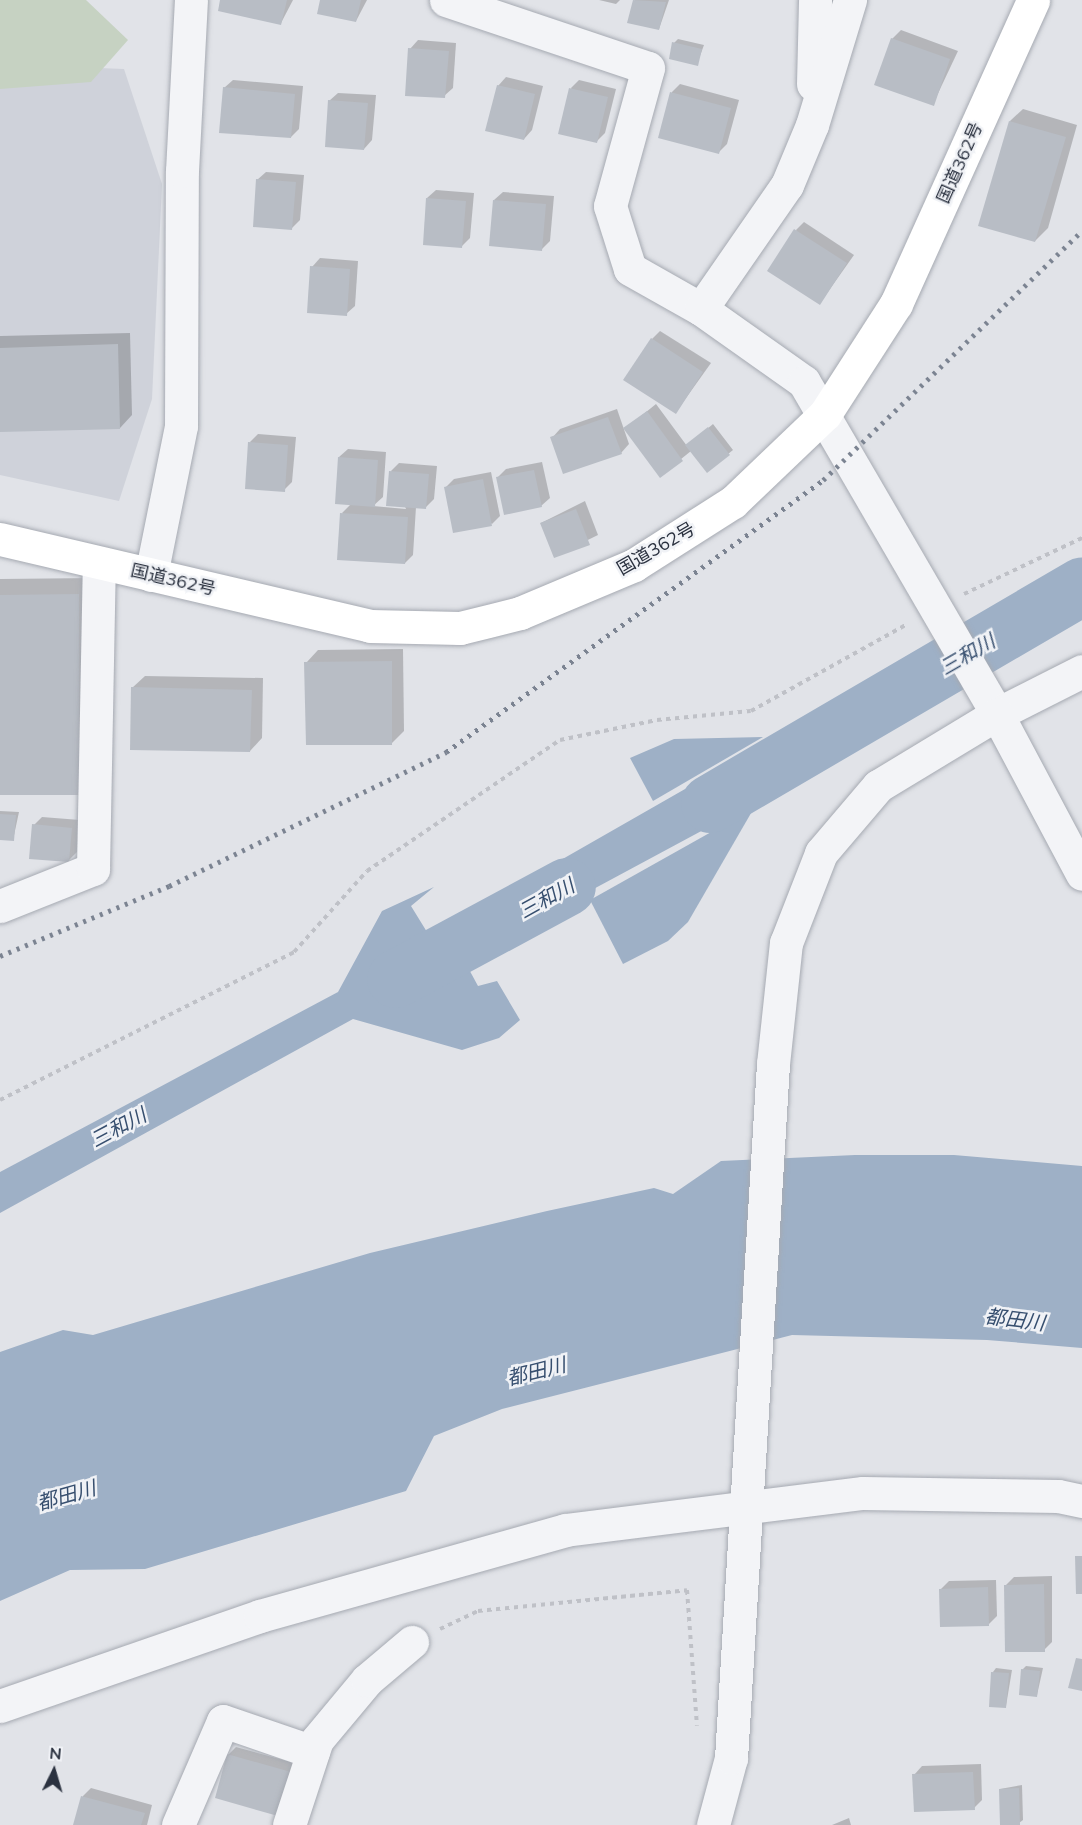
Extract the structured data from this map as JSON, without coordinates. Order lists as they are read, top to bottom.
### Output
{
  "streets": {
    "highway": ["国道362号"]
  },
  "water": ["三和川", "都田川"],
  "north": "top"
}
